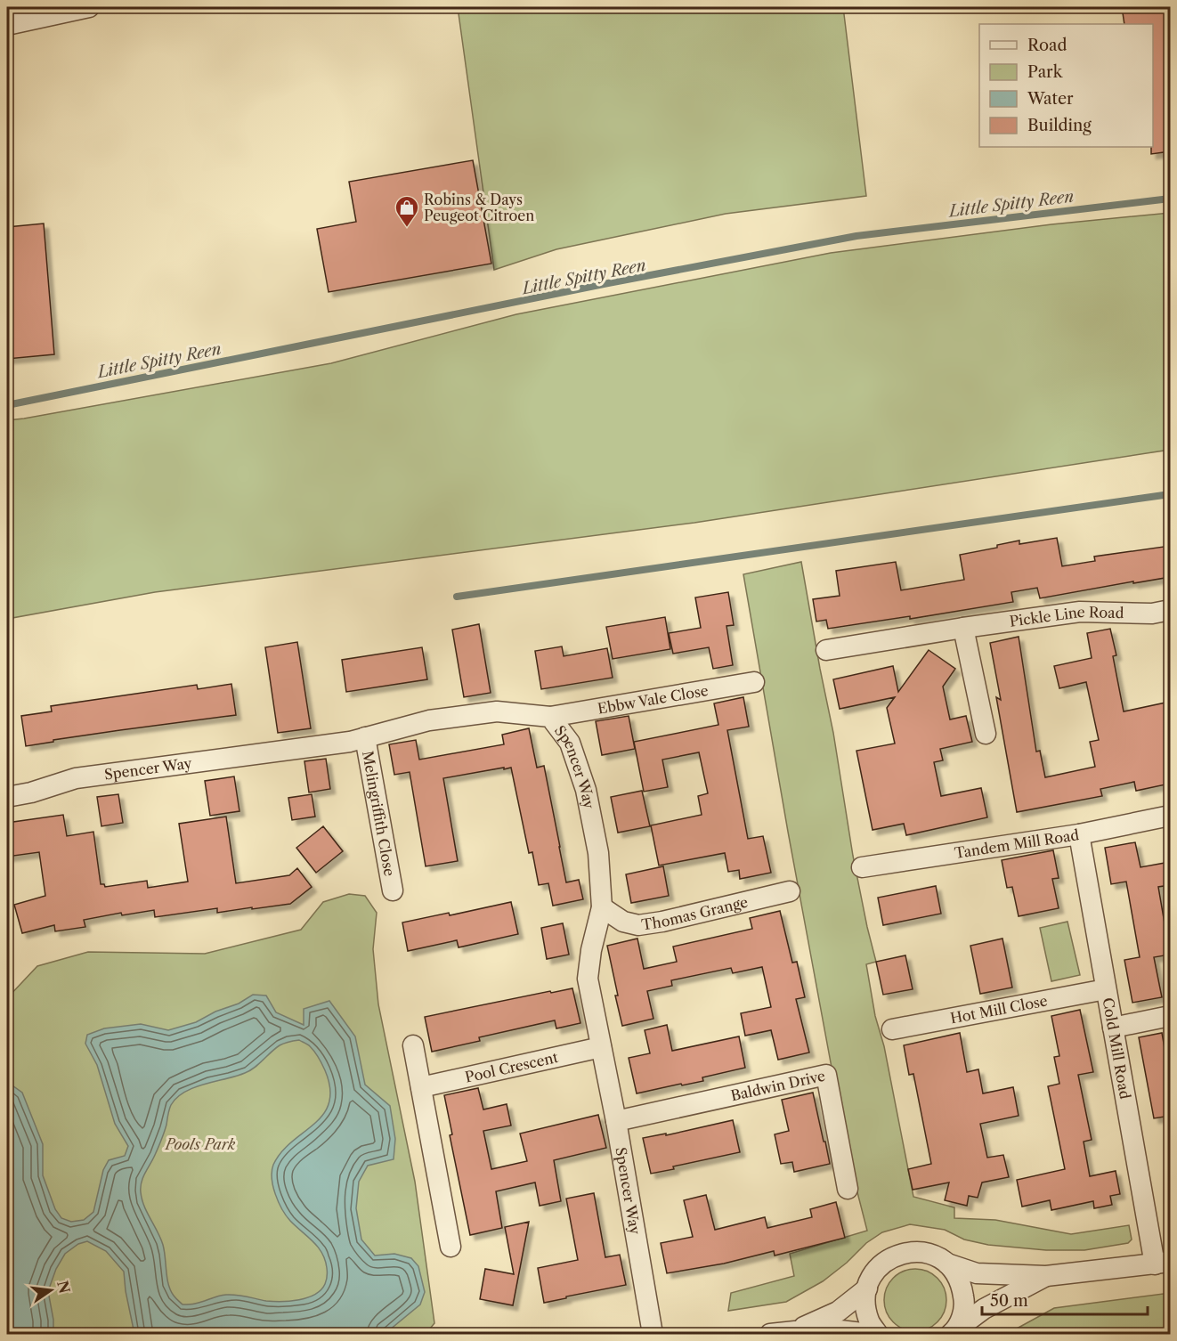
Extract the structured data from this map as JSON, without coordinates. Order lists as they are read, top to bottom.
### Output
{
  "streets": {
    "street": [
      "Pickle Line Road",
      "Ebbw Vale Close",
      "Spencer Way",
      "Melingriffith Close",
      "Tandem Mill Road",
      "Thomas Grange",
      "Hot Mill Close",
      "Cold Mill Road",
      "Pool Crescent",
      "Baldwin Drive"
    ]
  },
  "crossings": [
    ["Ebbw Vale Close", "Spencer Way"],
    ["Spencer Way", "Melingriffith Close"],
    ["Spencer Way", "Thomas Grange"],
    ["Spencer Way", "Pool Crescent"],
    ["Spencer Way", "Baldwin Drive"],
    ["Tandem Mill Road", "Cold Mill Road"],
    ["Hot Mill Close", "Cold Mill Road"]
  ],
  "water": ["Little Spitty Reen"],
  "parks": ["Pools Park"],
  "places": {
    "shop": ["Robins & Days Peugeot Citroen"]
  },
  "legend": [
    "Road",
    "Park",
    "Water",
    "Building"
  ],
  "scale_bar": "50 m",
  "north": "right"
}
